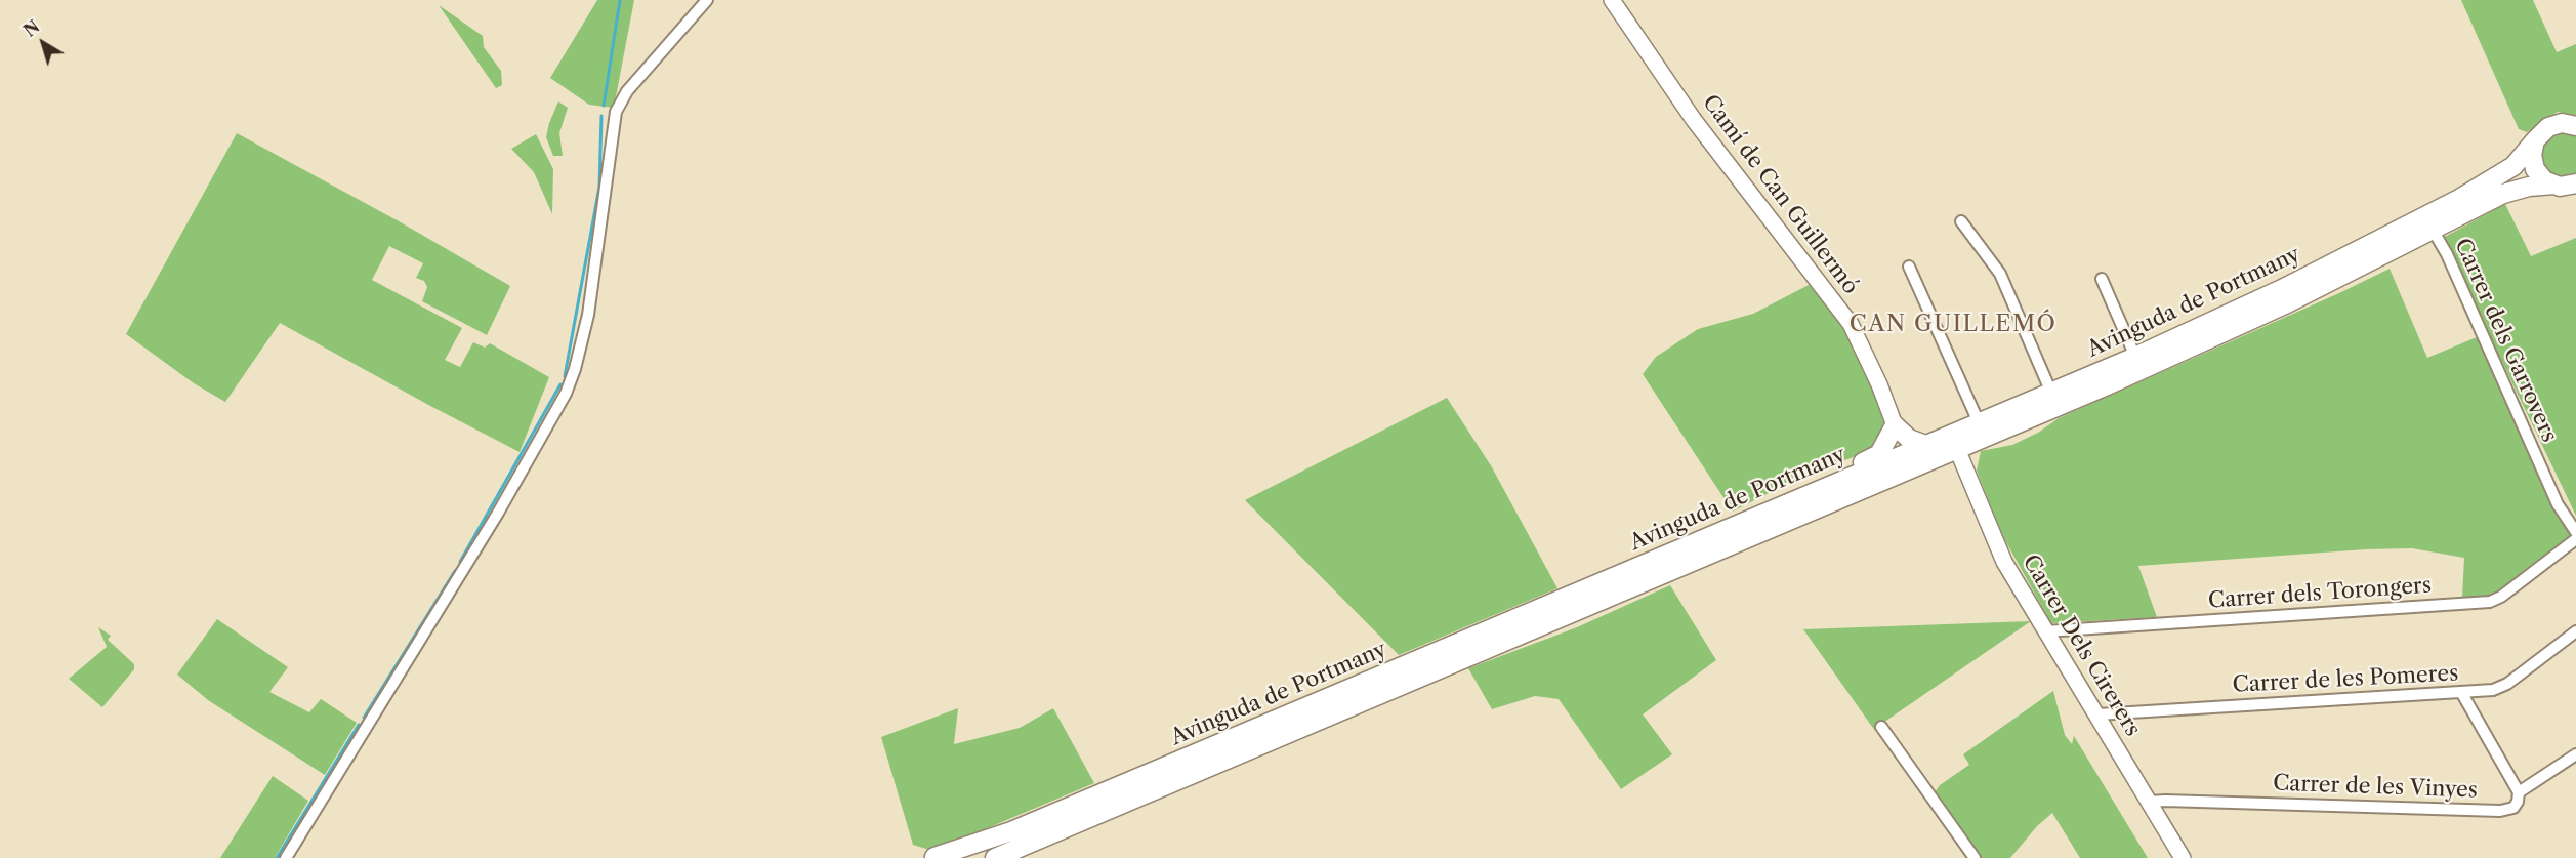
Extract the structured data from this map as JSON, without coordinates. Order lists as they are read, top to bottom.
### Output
{
  "streets": {
    "main road": ["Avinguda de Portmany"],
    "street": [
      "Camí de Can Guillermó",
      "Carrer dels Garrovers",
      "Carrer dels Torongers",
      "Carrer Dels Cirerers",
      "Carrer de les Pomeres",
      "Carrer de les Vinyes"
    ]
  },
  "crossings": [
    ["Avinguda de Portmany", "Carrer dels Garrovers"],
    ["Avinguda de Portmany", "Carrer Dels Cirerers"],
    ["Carrer dels Torongers", "Carrer Dels Cirerers"],
    ["Carrer Dels Cirerers", "Carrer de les Pomeres"],
    ["Carrer Dels Cirerers", "Carrer de les Vinyes"]
  ],
  "districts": ["CAN GUILLEMÓ"],
  "north": "top left"
}
